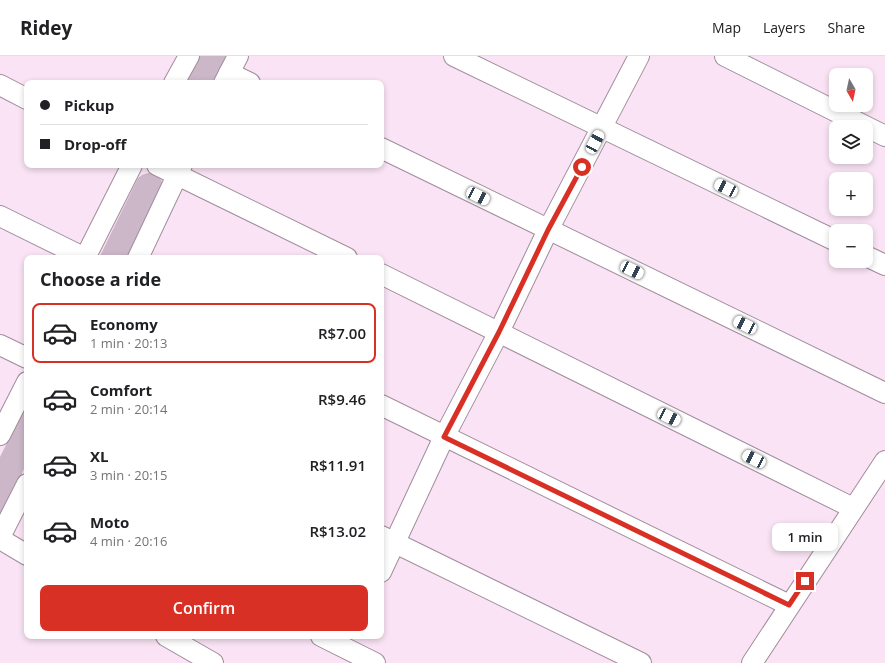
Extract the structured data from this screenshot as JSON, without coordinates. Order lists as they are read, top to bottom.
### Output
{
  "north": "bottom",
  "page": {
    "header": "Ridey",
    "nav": ["Map", "Layers", "Share"],
    "map_buttons": ["+", "−"],
    "banner": ["Pickup", "Drop-off"],
    "heading": "Choose a ride",
    "list": [
      {
        "name": "Economy",
        "note": "1 min · 20:13",
        "value": "R$7.00"
      },
      {
        "name": "Comfort",
        "note": "2 min · 20:14",
        "value": "R$9.46"
      },
      {
        "name": "XL",
        "note": "3 min · 20:15",
        "value": "R$11.91"
      },
      {
        "name": "Moto",
        "note": "4 min · 20:16",
        "value": "R$13.02"
      }
    ],
    "bubble": "1 min",
    "buttons": "Confirm"
  }
}
